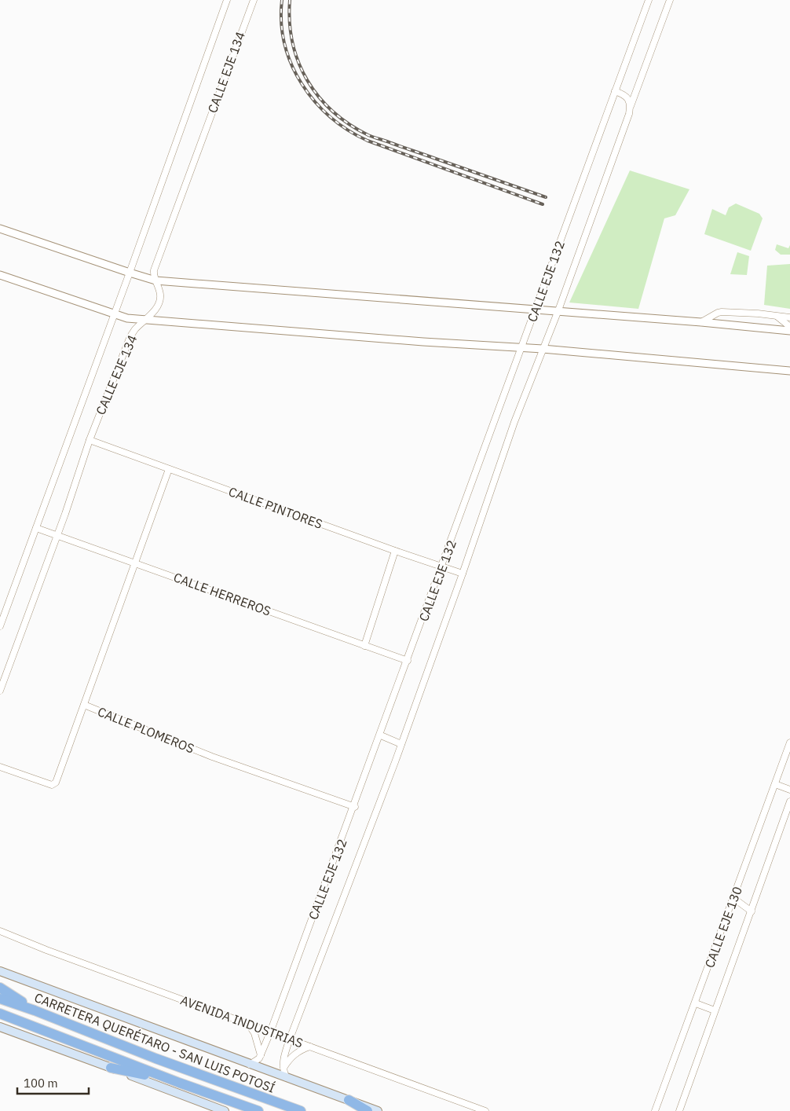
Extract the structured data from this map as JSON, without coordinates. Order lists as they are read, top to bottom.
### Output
{
  "streets": {
    "highway": ["CARRETERA QUERÉTARO - SAN LUIS POTOSÍ"],
    "street": [
      "CALLE EJE 134",
      "CALLE EJE 132",
      "CALLE PINTORES",
      "CALLE HERREROS",
      "CALLE PLOMEROS",
      "CALLE EJE 130",
      "AVENIDA INDUSTRIAS"
    ]
  },
  "crossings": [
    ["CALLE EJE 134", "CALLE PINTORES"],
    ["CALLE EJE 134", "CALLE HERREROS"],
    ["CALLE EJE 132", "CALLE PINTORES"],
    ["CALLE EJE 132", "CALLE HERREROS"],
    ["CALLE EJE 132", "CALLE PLOMEROS"],
    ["CALLE EJE 132", "AVENIDA INDUSTRIAS"],
    ["CALLE PINTORES", "CALLE PLOMEROS"],
    ["CALLE HERREROS", "CALLE PLOMEROS"]
  ],
  "scale_bar": "100 m"
}
